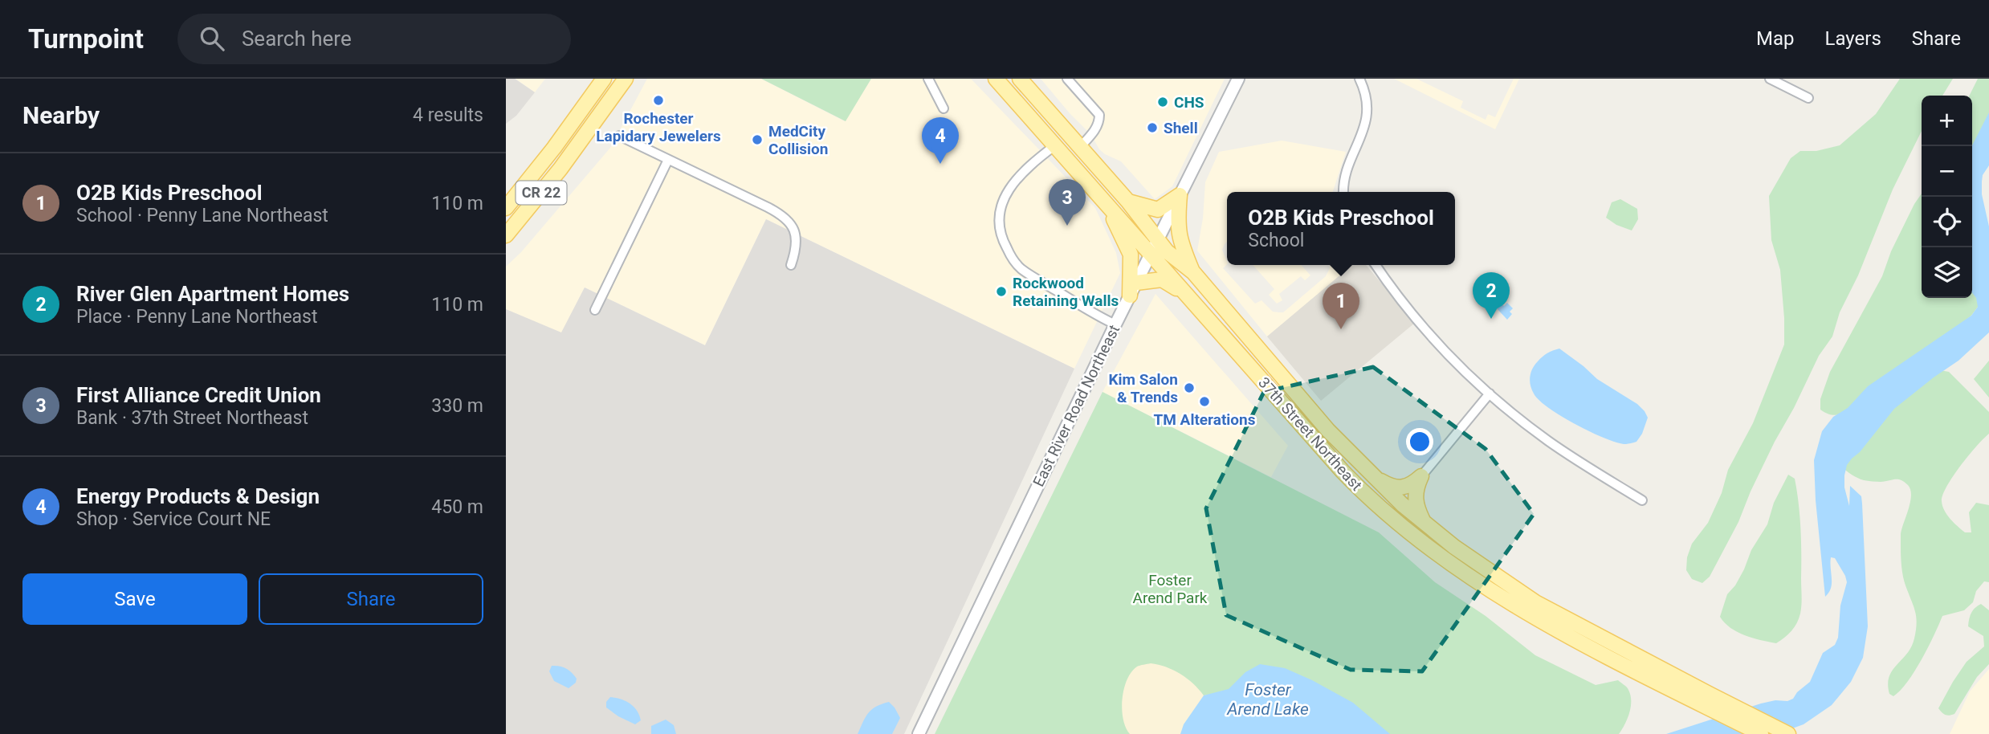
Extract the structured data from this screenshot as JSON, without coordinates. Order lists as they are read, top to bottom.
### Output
{
  "streets": {
    "main road": ["CR 22", "37th Street Northeast"],
    "street": ["East River Road Northeast"]
  },
  "crossings": [
    ["East River Road Northeast", "37th Street Northeast"]
  ],
  "water": ["Foster Arend Lake"],
  "parks": ["Foster Arend Park"],
  "places": [
    "Rochester Lapidary Jewelers",
    "CHS",
    "Shell",
    "MedCity Collision",
    "Rockwood Retaining Walls",
    "Kim Salon & Trends",
    "TM Alterations"
  ],
  "page": {
    "header": "Turnpoint",
    "search": "Search here",
    "nav": ["Map", "Layers", "Share"],
    "heading": ["Nearby", "4 results"],
    "map_buttons": ["+", "−"],
    "pins": [
      "4",
      "3",
      "2",
      "1"
    ],
    "list": [
      {
        "mark": "1",
        "name": "O2B Kids Preschool",
        "note": "School · Penny Lane Northeast",
        "value": "110 m"
      },
      {
        "mark": "2",
        "name": "River Glen Apartment Homes",
        "note": "Place · Penny Lane Northeast",
        "value": "110 m"
      },
      {
        "mark": "3",
        "name": "First Alliance Credit Union",
        "note": "Bank · 37th Street Northeast",
        "value": "330 m"
      },
      {
        "mark": "4",
        "name": "Energy Products & Design",
        "note": "Shop · Service Court NE",
        "value": "450 m"
      }
    ],
    "popup": ["O2B Kids Preschool", "School"],
    "buttons": ["Save", "Share"]
  }
}
